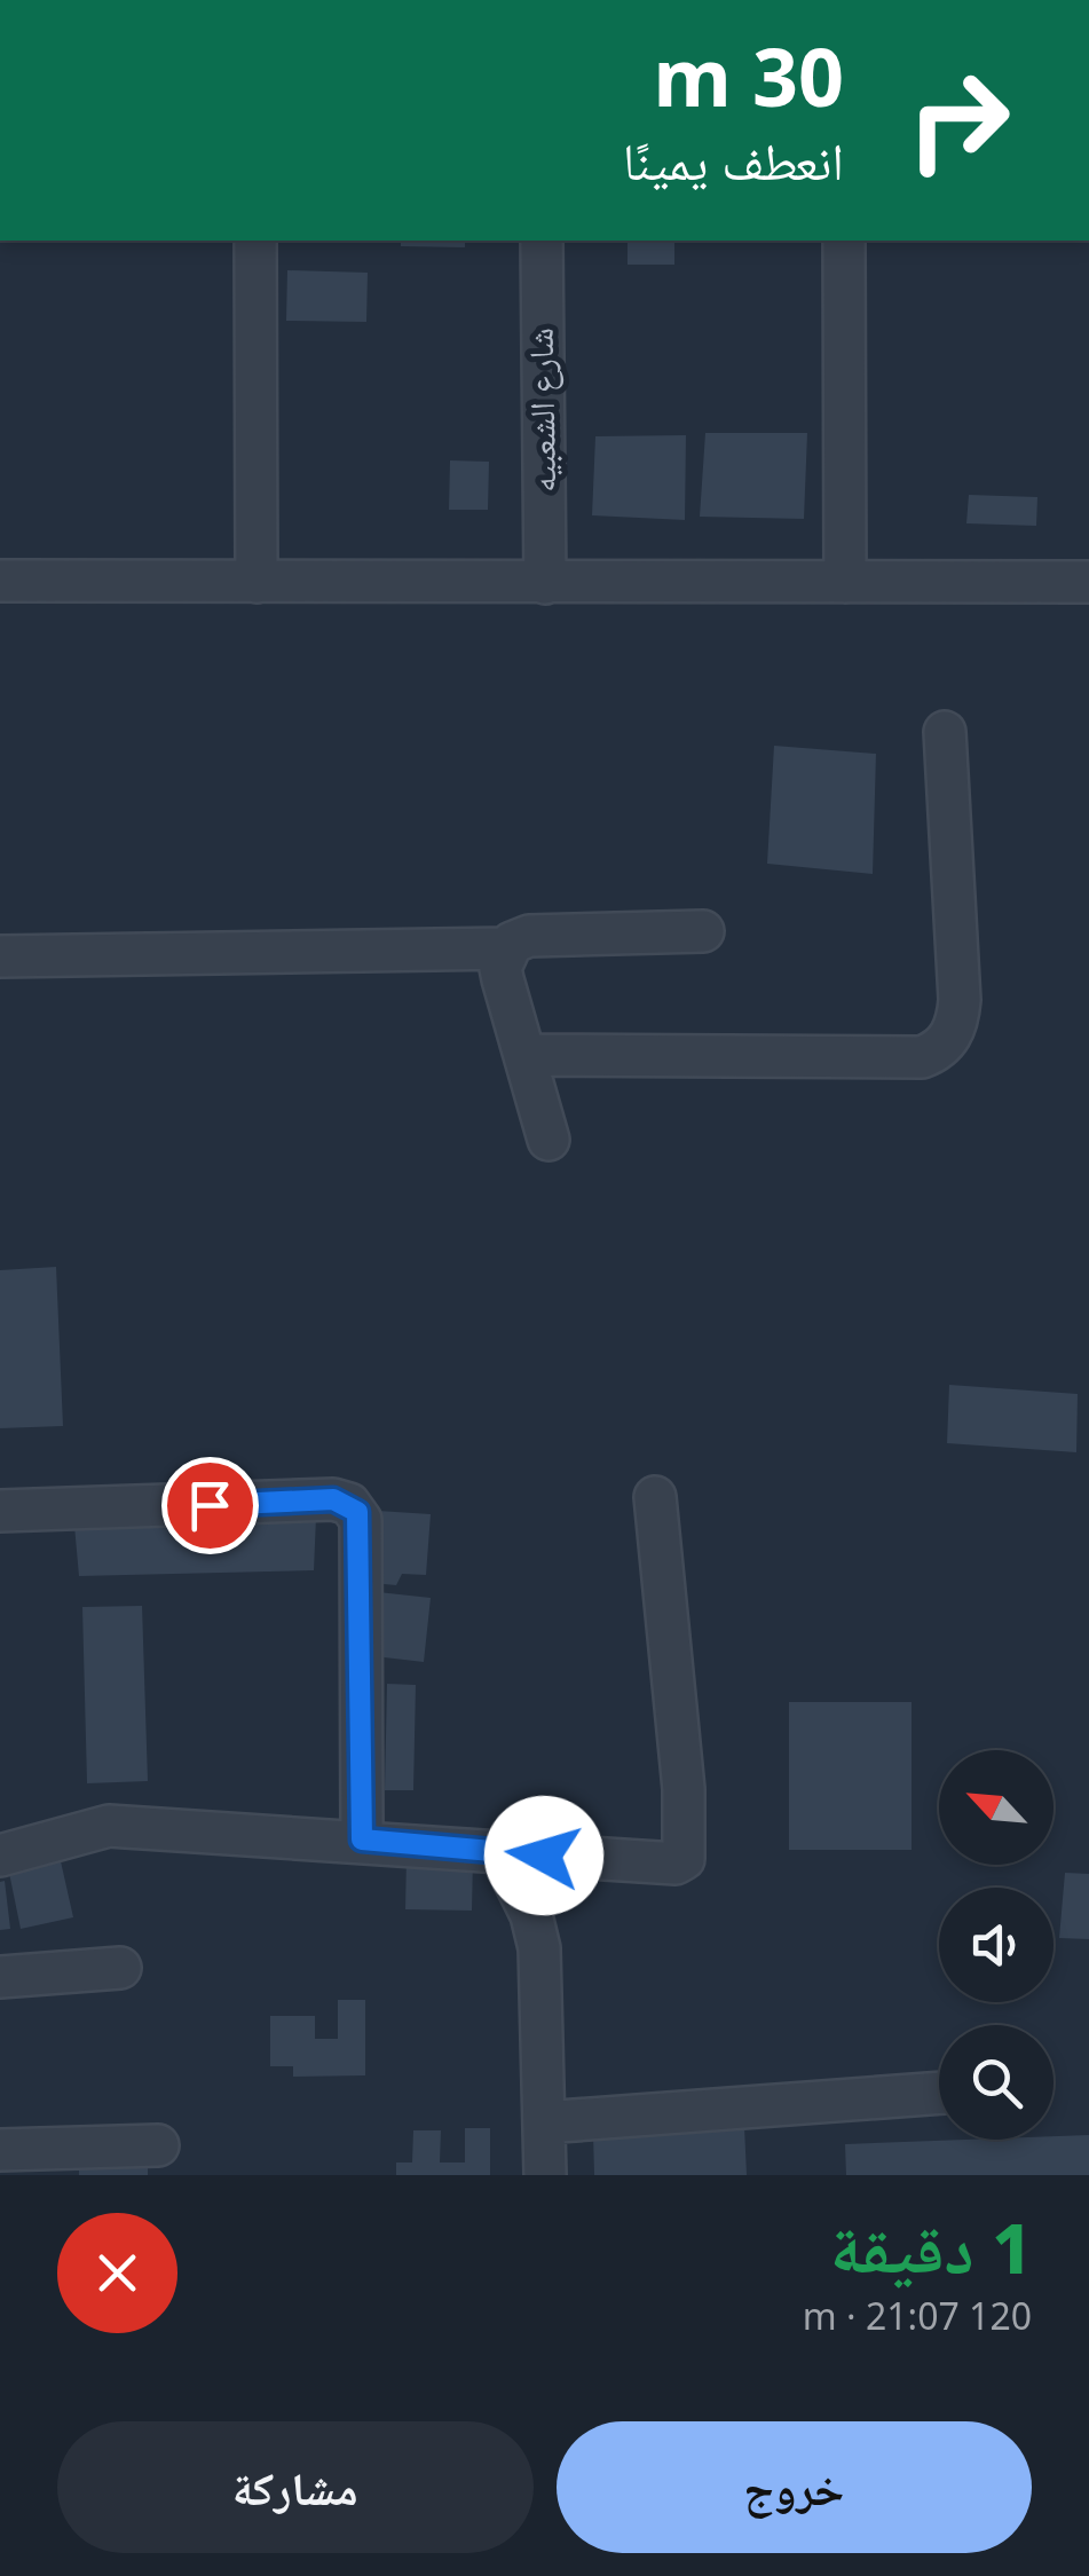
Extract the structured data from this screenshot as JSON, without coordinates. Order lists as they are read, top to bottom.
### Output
{
  "streets": {
    "street": ["شارع الشعبيه"]
  },
  "north": "top left",
  "page": {
    "turn": ["30 m", "انعطف يمينًا"],
    "heading": ["1 دقيقة", "120 m · 21:07"],
    "buttons": ["خروج", "مشاركة"]
  }
}
